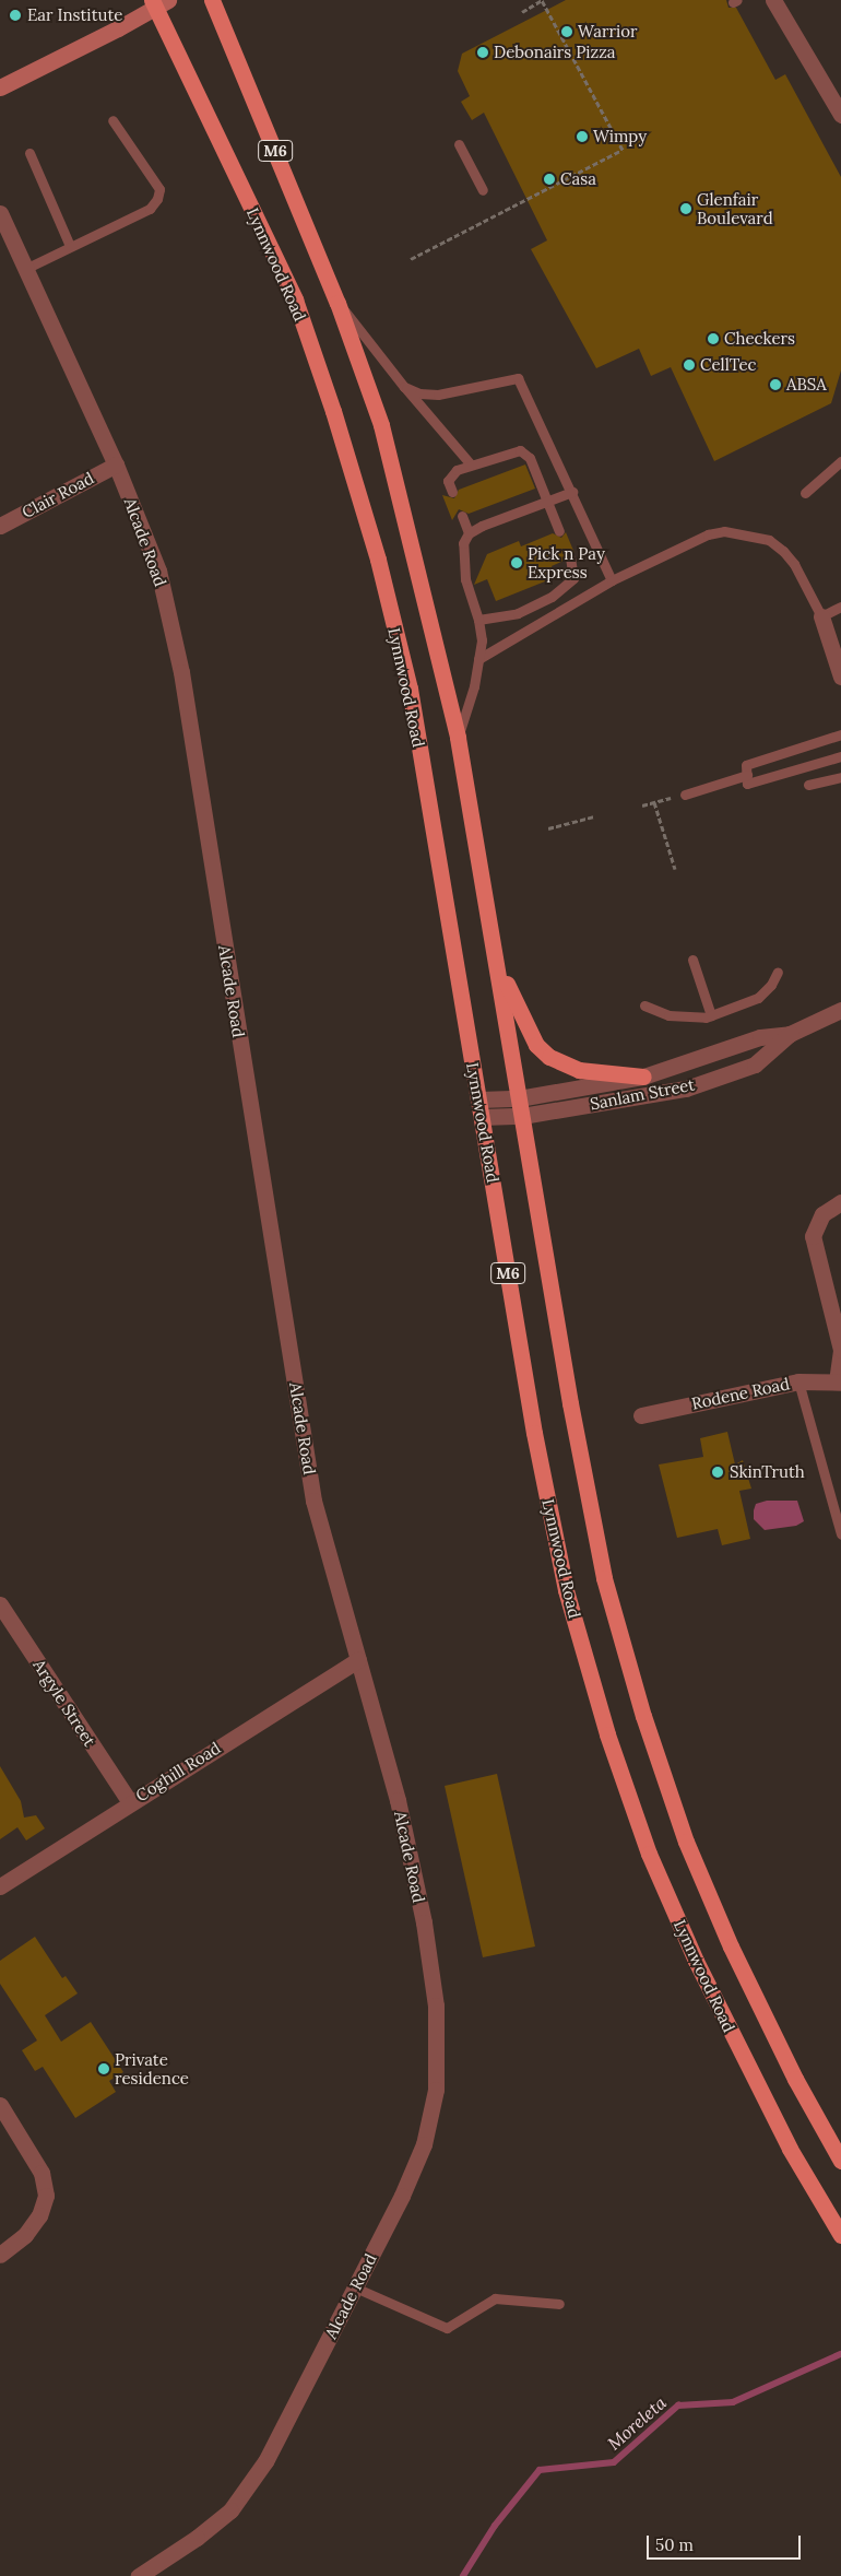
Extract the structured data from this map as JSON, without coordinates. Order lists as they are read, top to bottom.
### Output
{
  "streets": {
    "main road": ["M6", "Lynnwood Road"],
    "street": [
      "Clair Road",
      "Alcade Road",
      "Sanlam Street",
      "Rodene Road",
      "Argyle Street",
      "Coghill Road"
    ]
  },
  "crossings": [
    ["M6", "Sanlam Street"],
    ["Lynnwood Road", "Sanlam Street"],
    ["Clair Road", "Alcade Road"],
    ["Alcade Road", "Coghill Road"],
    ["Argyle Street", "Coghill Road"]
  ],
  "water": ["Moreleta"],
  "places": [
    "Ear Institute",
    "Warrior",
    "Debonairs Pizza",
    "Wimpy",
    "Casa",
    "Glenfair Boulevard",
    "Checkers",
    "CellTec",
    "ABSA",
    "Pick n Pay Express",
    "SkinTruth",
    "Private residence"
  ],
  "scale_bar": "50 m"
}
